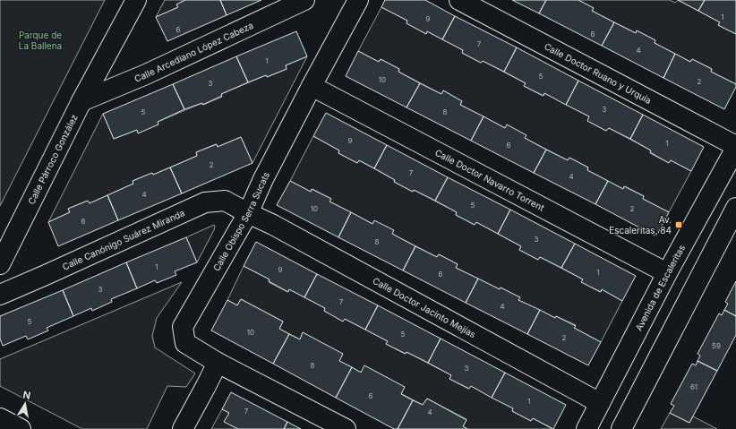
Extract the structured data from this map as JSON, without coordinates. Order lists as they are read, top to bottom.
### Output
{
  "streets": {
    "street": [
      "Calle Arcediano López Cabeza",
      "Calle Doctor Ruano y Urquía",
      "Calle Párroco González",
      "Calle Doctor Navarro Torrent",
      "Calle Obispo Serra Sucats",
      "Calle Canónigo Suárez Miranda",
      "Avenida de Escaleritas",
      "Calle Doctor Jacinto Mejías"
    ]
  },
  "crossings": [
    ["Calle Arcediano López Cabeza", "Calle Párroco González"],
    ["Calle Doctor Ruano y Urquía", "Avenida de Escaleritas"],
    ["Calle Doctor Navarro Torrent", "Calle Obispo Serra Sucats"],
    ["Calle Doctor Navarro Torrent", "Avenida de Escaleritas"],
    ["Calle Obispo Serra Sucats", "Calle Canónigo Suárez Miranda"],
    ["Calle Obispo Serra Sucats", "Calle Doctor Jacinto Mejías"],
    ["Calle Canónigo Suárez Miranda", "Calle Doctor Jacinto Mejías"],
    ["Avenida de Escaleritas", "Calle Doctor Jacinto Mejías"]
  ],
  "parks": ["Parque de La Ballena"],
  "places": {
    "transit": ["Av. Escaleritas, 84"]
  },
  "house_numbers": [
    "1",
    "9",
    "6",
    "6",
    "7",
    "4",
    "1",
    "5",
    "10",
    "2",
    "3",
    "3",
    "5",
    "8",
    "9",
    "1",
    "6",
    "2",
    "7",
    "4",
    "4",
    "5",
    "10",
    "2",
    "6",
    "3",
    "8",
    "1",
    "9",
    "1",
    "6",
    "3",
    "7",
    "4",
    "5",
    "10",
    "5",
    "2",
    "59",
    "8",
    "3",
    "61",
    "6",
    "1",
    "7",
    "4"
  ],
  "north": "top"
}
